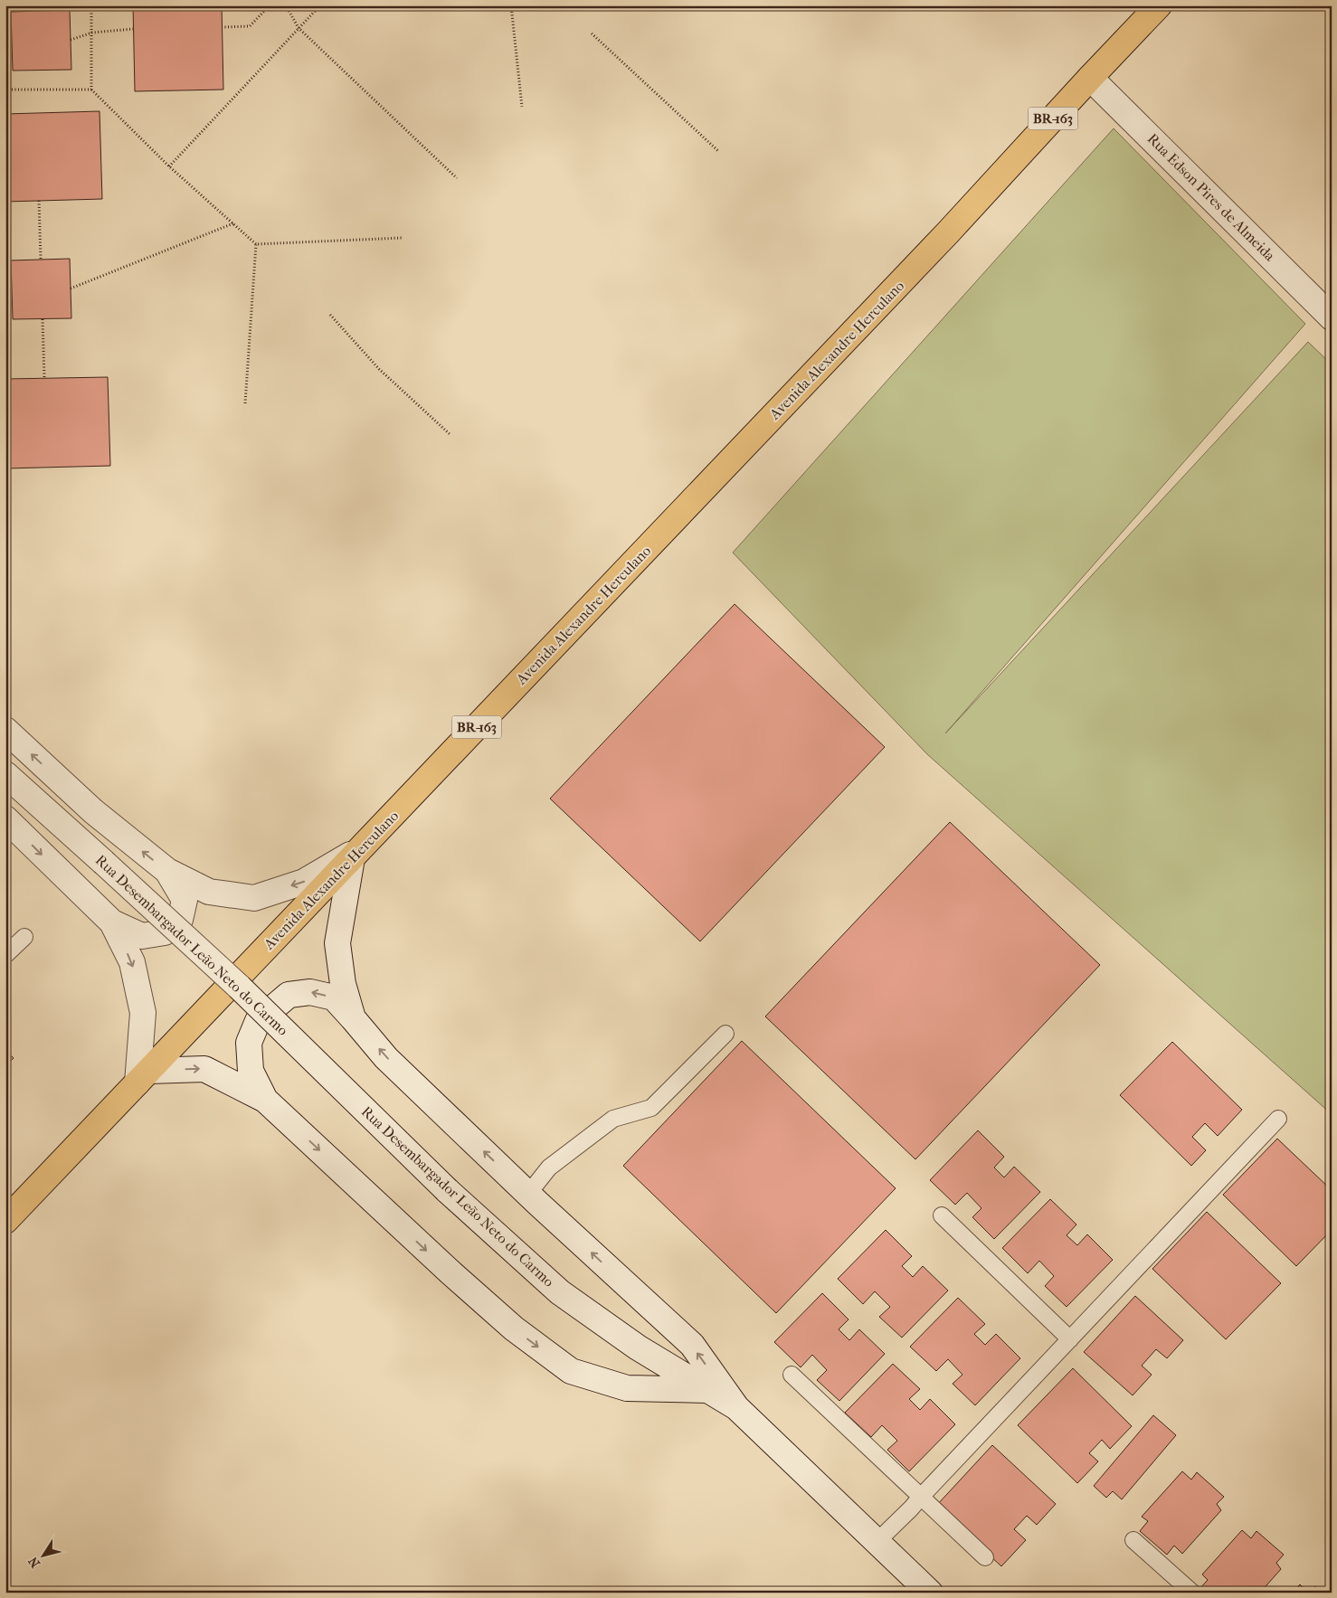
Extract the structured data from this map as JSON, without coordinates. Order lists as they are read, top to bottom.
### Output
{
  "streets": {
    "highway": ["BR-163", "Avenida Alexandre Herculano"],
    "main road": ["Rua Edson Pires de Almeida", "Rua Desembargador Leão Neto do Carmo"]
  },
  "crossings": [
    ["Rua Edson Pires de Almeida", "Avenida Alexandre Herculano"]
  ],
  "north": "bottom left"
}
